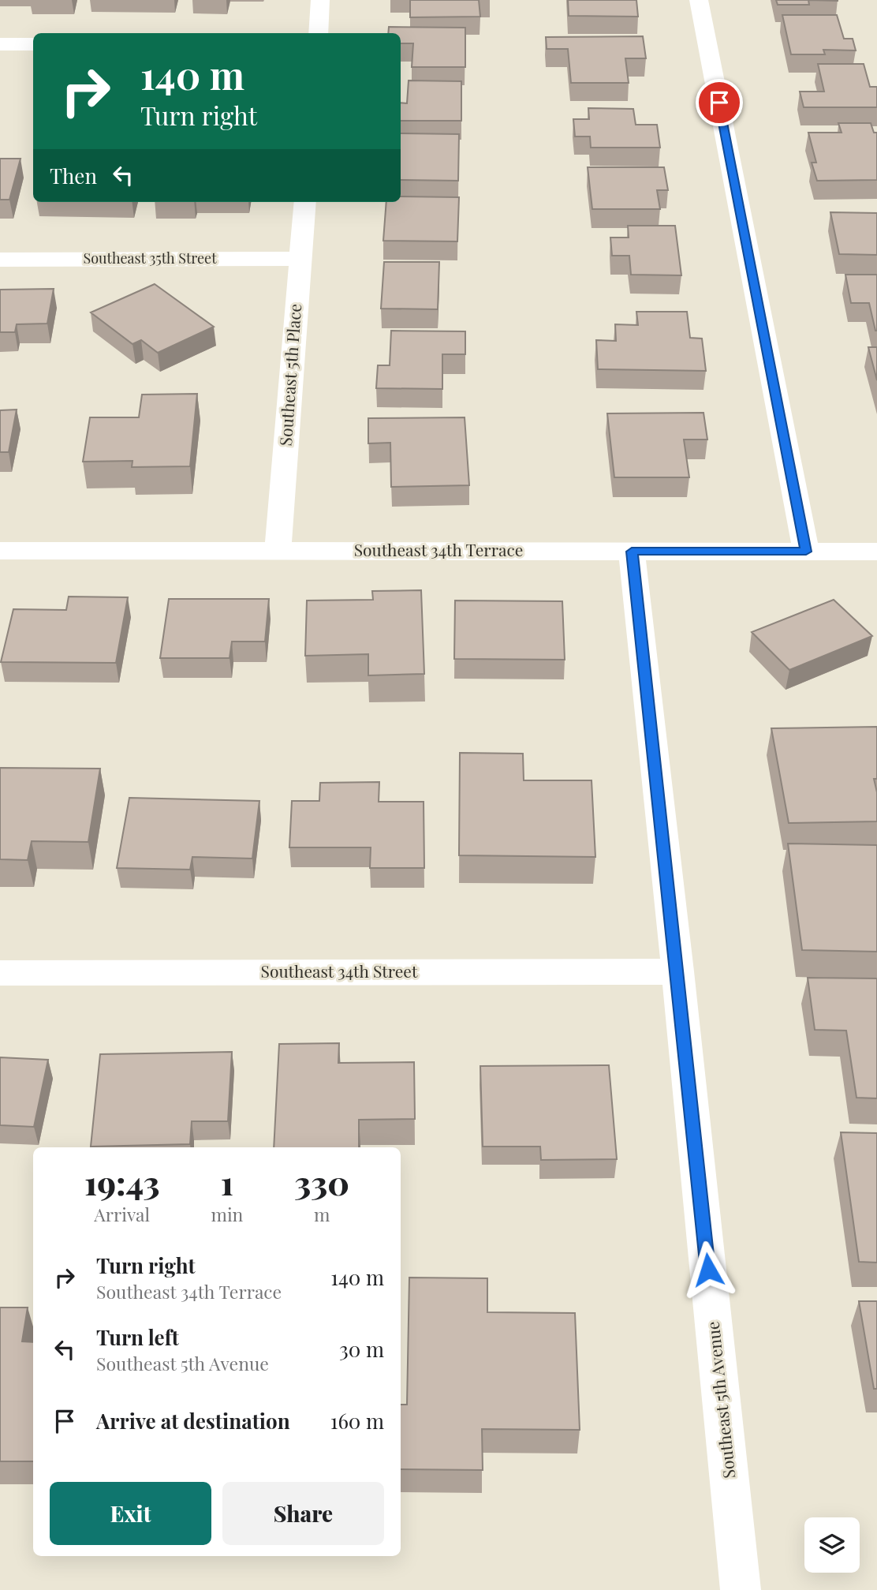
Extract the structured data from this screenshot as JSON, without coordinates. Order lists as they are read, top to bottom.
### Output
{
  "streets": {
    "street": [
      "Southeast 35th Street",
      "Southeast 5th Place",
      "Southeast 34th Terrace",
      "Southeast 34th Street",
      "Southeast 5th Avenue"
    ]
  },
  "crossings": [
    ["Southeast 35th Street", "Southeast 5th Place"],
    ["Southeast 5th Place", "Southeast 34th Terrace"],
    ["Southeast 34th Terrace", "Southeast 5th Avenue"],
    ["Southeast 34th Street", "Southeast 5th Avenue"]
  ],
  "page": {
    "turn": ["140 m", "Turn right"],
    "then": "Then",
    "eta": [
      "19:43",
      "Arrival",
      "1",
      "min",
      "330",
      "m"
    ],
    "list": [
      {
        "name": "Turn right",
        "note": "Southeast 34th Terrace",
        "value": "140 m"
      },
      {
        "name": "Turn left",
        "note": "Southeast 5th Avenue",
        "value": "30 m"
      },
      {
        "name": "Arrive at destination",
        "value": "160 m"
      }
    ],
    "buttons": ["Exit", "Share"]
  }
}
